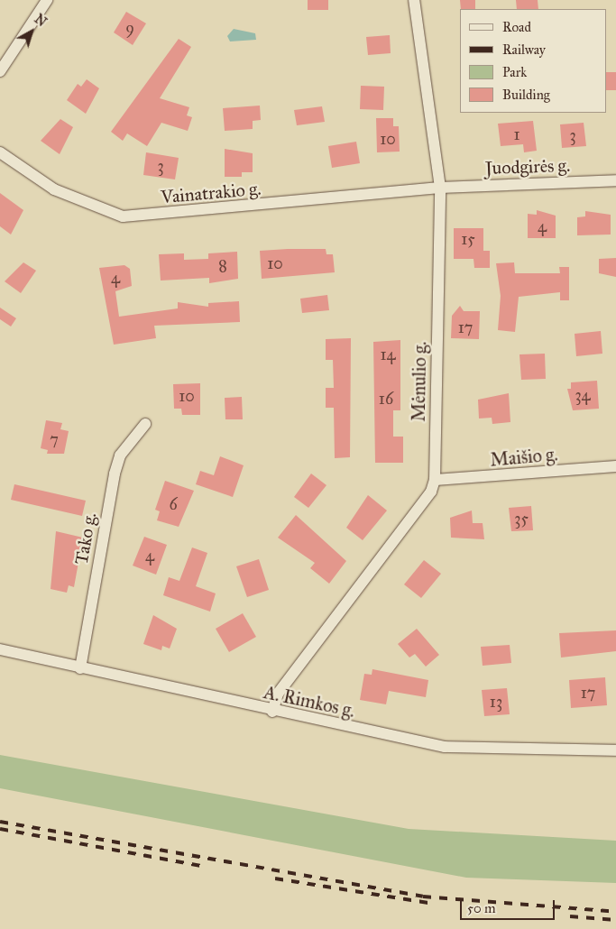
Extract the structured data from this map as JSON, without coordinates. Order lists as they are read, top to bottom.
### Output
{
  "streets": {
    "street": [
      "Juodgirės g.",
      "Vainatrakio g.",
      "Mėnulio g.",
      "Maišio g.",
      "Tako g.",
      "A. Rimkos g."
    ]
  },
  "crossings": [
    ["Juodgirės g.", "Vainatrakio g."],
    ["Juodgirės g.", "Mėnulio g."],
    ["Vainatrakio g.", "Mėnulio g."],
    ["Mėnulio g.", "Maišio g."],
    ["Mėnulio g.", "A. Rimkos g."],
    ["Tako g.", "A. Rimkos g."]
  ],
  "house_numbers": [
    "9",
    "1",
    "3",
    "10",
    "3",
    "4",
    "15",
    "10",
    "8",
    "4",
    "17",
    "14",
    "34",
    "10",
    "16",
    "7",
    "6",
    "35",
    "4",
    "17",
    "13"
  ],
  "legend": [
    "Road",
    "Railway",
    "Park",
    "Building"
  ],
  "scale_bar": "50 m",
  "north": "top right"
}
